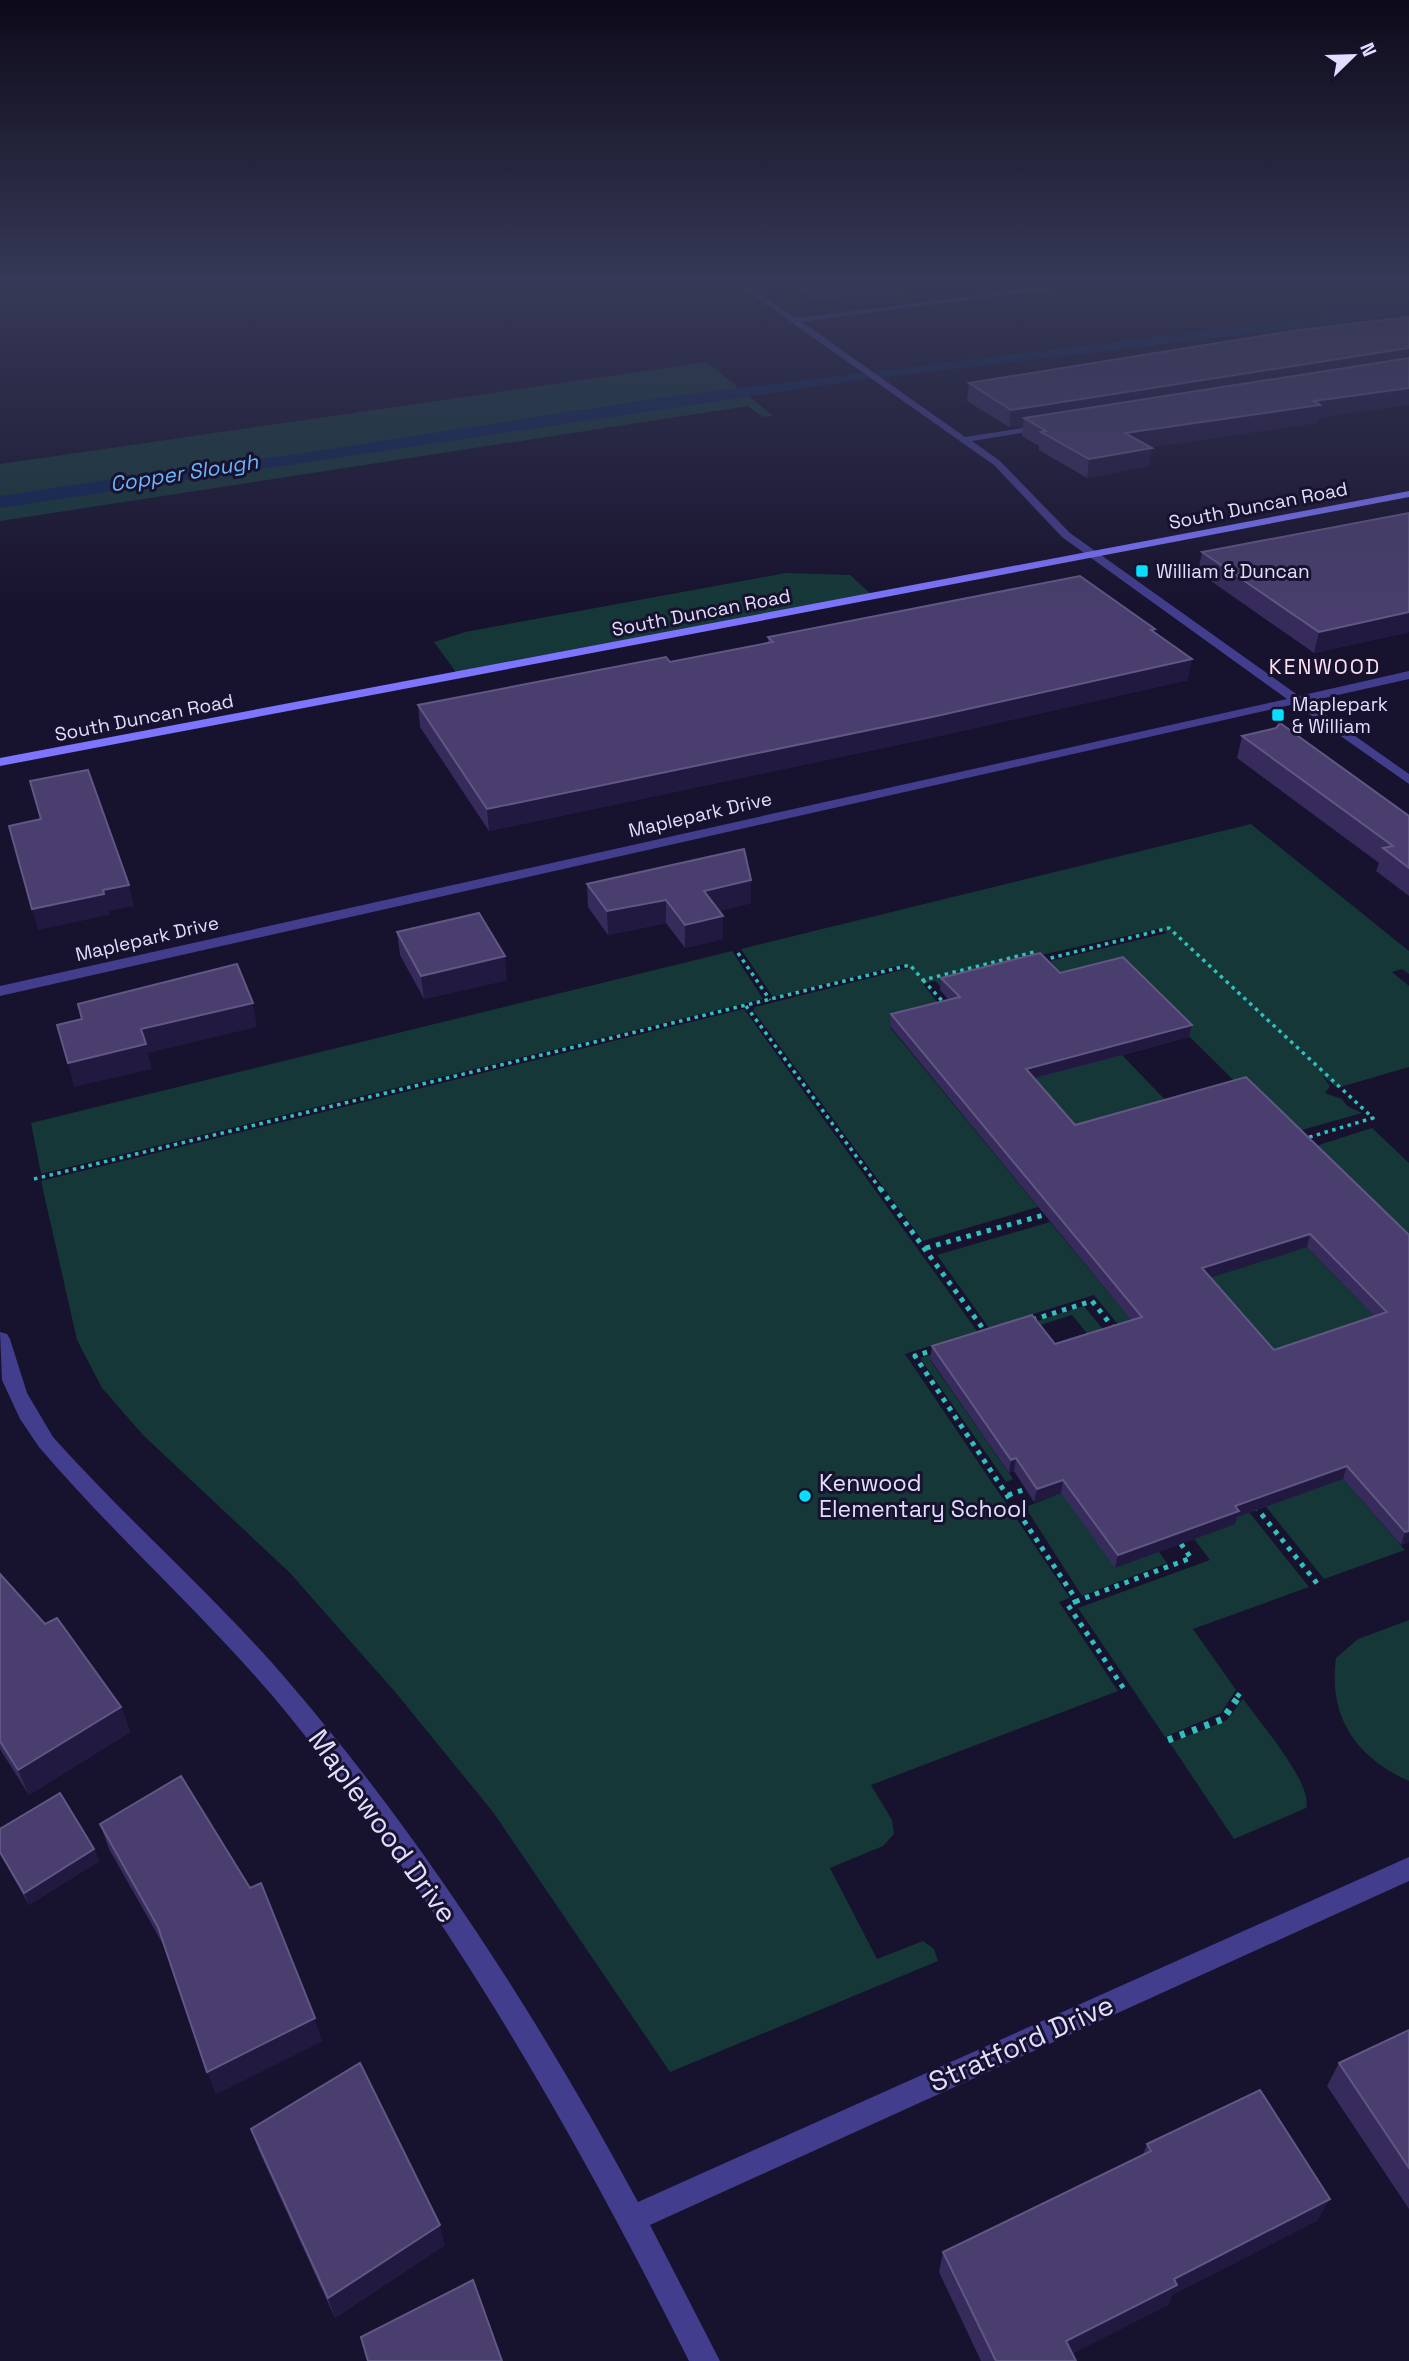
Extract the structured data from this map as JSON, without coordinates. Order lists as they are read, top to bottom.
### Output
{
  "streets": {
    "main road": ["South Duncan Road"],
    "street": ["Maplepark Drive", "Maplewood Drive", "Stratford Drive"]
  },
  "crossings": [
    ["Maplewood Drive", "Stratford Drive"]
  ],
  "districts": ["KENWOOD"],
  "water": ["Copper Slough"],
  "places": {
    "transit": ["William & Duncan", "Maplepark & William"],
    "other": ["Kenwood Elementary School"]
  },
  "north": "top right"
}
